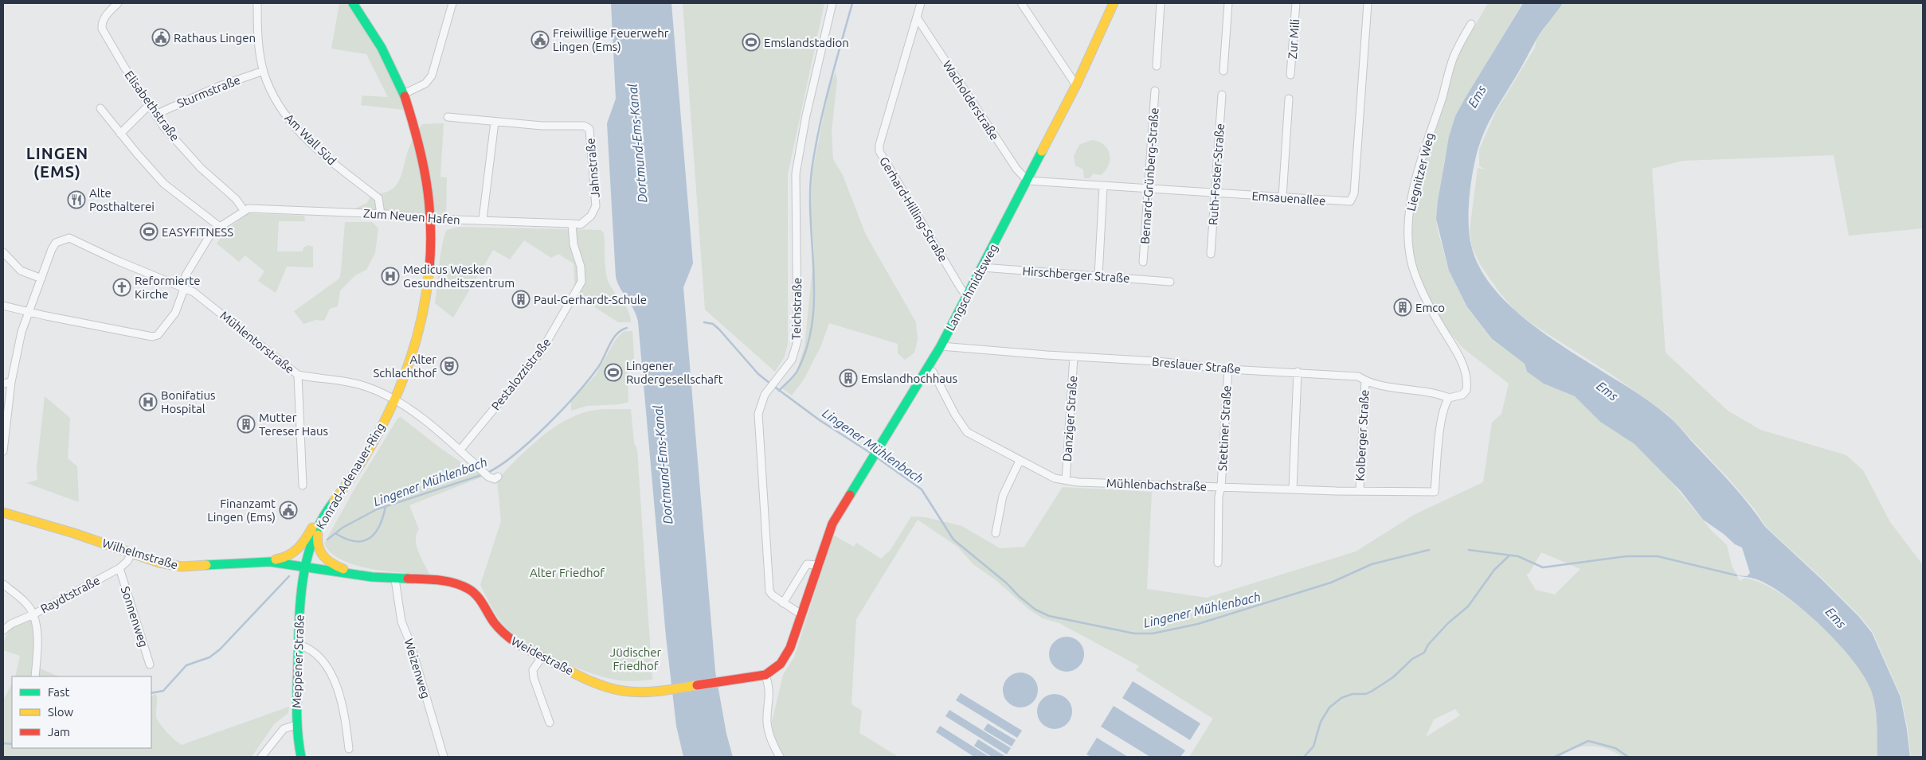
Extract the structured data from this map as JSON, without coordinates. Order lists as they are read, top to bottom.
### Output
{
  "streets": {
    "street": [
      "Zur Mili",
      "Sturmstraße",
      "Wacholderstraße",
      "Elisabethstraße",
      "Am Wall Süd",
      "Jahnstraße",
      "Liegnitzer Weg",
      "Ruth-Foster-Straße",
      "Bernard-Grünberg-Straße",
      "Emsauenallee",
      "Gerhard-Hilling-Straße",
      "Zum Neuen Hafen",
      "Hirschberger Straße",
      "Langschmidtsweg",
      "Teichstraße",
      "Mühlentorstraße",
      "Breslauer Straße",
      "Pestalozzistraße",
      "Danziger Straße",
      "Stettiner Straße",
      "Kolberger Straße",
      "Konrad-Adenauer-Ring",
      "Mühlenbachstraße",
      "Wilhelmstraße",
      "Raydtstraße",
      "Sonnenweg",
      "Weidestraße",
      "Meppener Straße",
      "Weizenweg"
    ]
  },
  "crossings": [
    ["Sturmstraße", "Elisabethstraße"],
    ["Sturmstraße", "Am Wall Süd"],
    ["Wacholderstraße", "Emsauenallee"],
    ["Wacholderstraße", "Gerhard-Hilling-Straße"],
    ["Wacholderstraße", "Langschmidtsweg"],
    ["Elisabethstraße", "Zum Neuen Hafen"],
    ["Am Wall Süd", "Zum Neuen Hafen"],
    ["Jahnstraße", "Zum Neuen Hafen"],
    ["Liegnitzer Weg", "Breslauer Straße"],
    ["Liegnitzer Weg", "Mühlenbachstraße"],
    ["Ruth-Foster-Straße", "Emsauenallee"],
    ["Bernard-Grünberg-Straße", "Emsauenallee"],
    ["Emsauenallee", "Langschmidtsweg"],
    ["Gerhard-Hilling-Straße", "Langschmidtsweg"],
    ["Zum Neuen Hafen", "Pestalozzistraße"],
    ["Zum Neuen Hafen", "Konrad-Adenauer-Ring"],
    ["Hirschberger Straße", "Langschmidtsweg"],
    ["Langschmidtsweg", "Teichstraße"],
    ["Langschmidtsweg", "Breslauer Straße"],
    ["Langschmidtsweg", "Mühlenbachstraße"],
    ["Langschmidtsweg", "Weidestraße"],
    ["Breslauer Straße", "Danziger Straße"],
    ["Breslauer Straße", "Stettiner Straße"],
    ["Breslauer Straße", "Kolberger Straße"],
    ["Breslauer Straße", "Mühlenbachstraße"],
    ["Danziger Straße", "Mühlenbachstraße"],
    ["Stettiner Straße", "Mühlenbachstraße"],
    ["Kolberger Straße", "Mühlenbachstraße"],
    ["Konrad-Adenauer-Ring", "Wilhelmstraße"],
    ["Konrad-Adenauer-Ring", "Weidestraße"],
    ["Konrad-Adenauer-Ring", "Meppener Straße"],
    ["Wilhelmstraße", "Raydtstraße"],
    ["Wilhelmstraße", "Weidestraße"],
    ["Wilhelmstraße", "Meppener Straße"],
    ["Raydtstraße", "Sonnenweg"],
    ["Weidestraße", "Meppener Straße"],
    ["Weidestraße", "Weizenweg"]
  ],
  "districts": ["LINGEN (EMS)"],
  "water": ["Ems", "Dortmund-Ems-Kanal", "Lingener Mühlenbach"],
  "parks": ["Alter Friedhof", "Jüdischer Friedhof"],
  "places": {
    "public building": ["Rathaus Lingen", "Freiwillige Feuerwehr Lingen (Ems)", "Finanzamt Lingen (Ems)"],
    "sports": ["Emslandstadion", "EASYFITNESS", "Lingener Rudergesellschaft"],
    "restaurant": ["Alte Posthalterei"],
    "hospital": ["Medicus Wesken Gesundheitszentrum", "Bonifatius Hospital"],
    "church": ["Reformierte Kirche"],
    "building": [
      "Paul-Gerhardt-Schule",
      "Emco",
      "Emslandhochhaus",
      "Mutter Tereser Haus"
    ],
    "theatre": ["Alter Schlachthof"]
  },
  "legend": ["Fast", "Slow", "Jam"]
}
